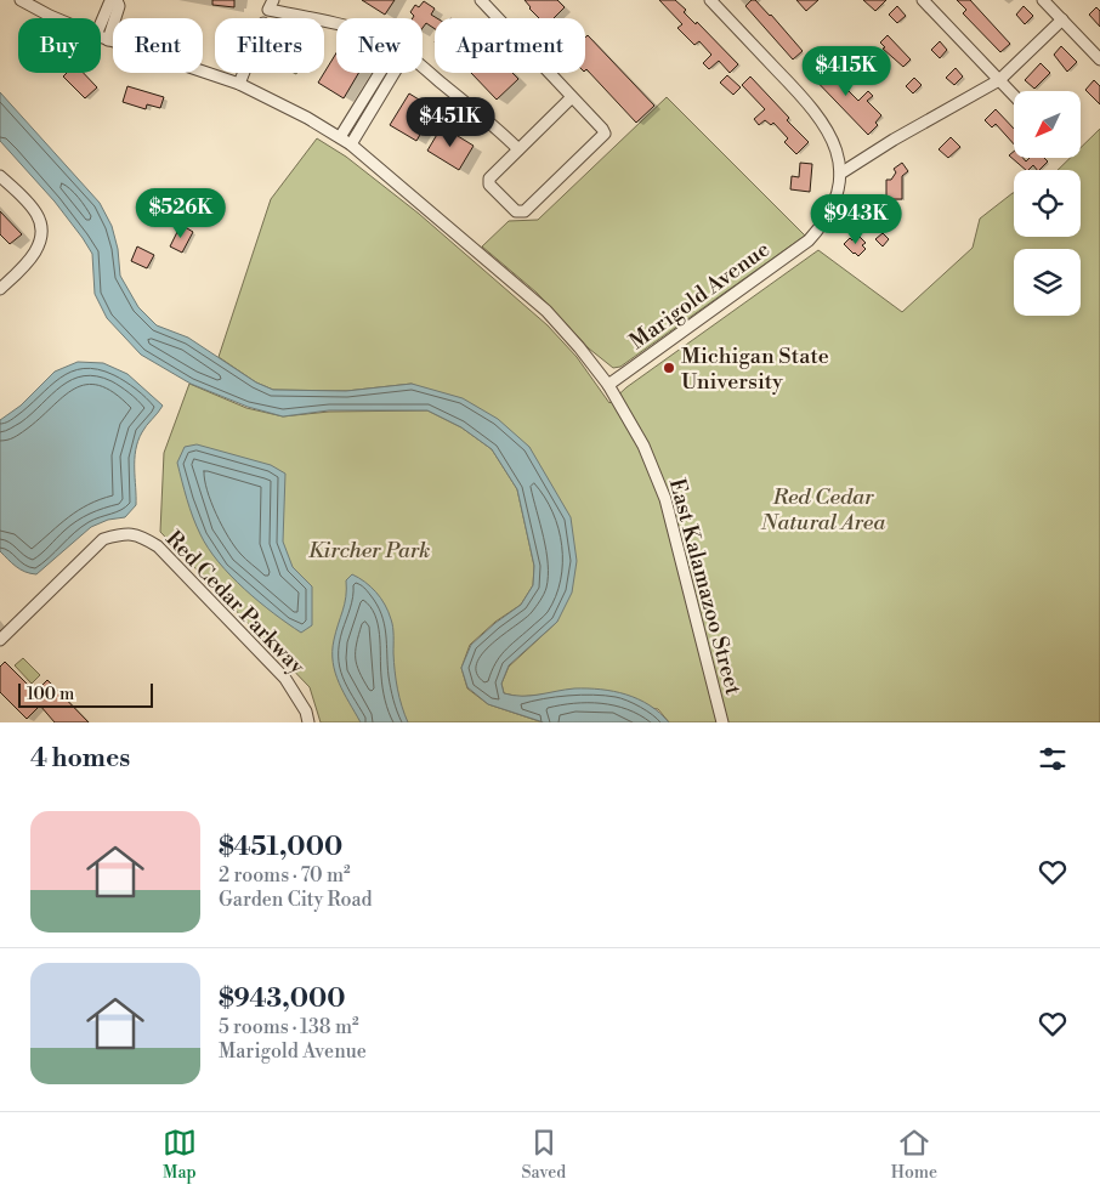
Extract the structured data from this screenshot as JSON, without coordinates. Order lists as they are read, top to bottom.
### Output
{
  "streets": {
    "street": ["Marigold Avenue", "East Kalamazoo Street", "Red Cedar Parkway"]
  },
  "crossings": [
    ["Marigold Avenue", "East Kalamazoo Street"]
  ],
  "parks": ["Red Cedar Natural Area", "Kircher Park"],
  "places": ["Michigan State University"],
  "scale_bar": "100 m",
  "north": "bottom left",
  "page": {
    "chip": [
      "Buy",
      "Rent",
      "Filters",
      "New",
      "Apartment"
    ],
    "price": [
      "$415K",
      "$451K",
      "$526K",
      "$943K"
    ],
    "scale": "100 m",
    "heading": "4 homes",
    "list": [
      {
        "name": "$451,000",
        "note": "2 rooms · 70 m² · Garden City Road"
      },
      {
        "name": "$943,000",
        "note": "5 rooms · 138 m² · Marigold Avenue"
      }
    ],
    "tabs": ["Map", "Saved", "Home"]
  }
}
